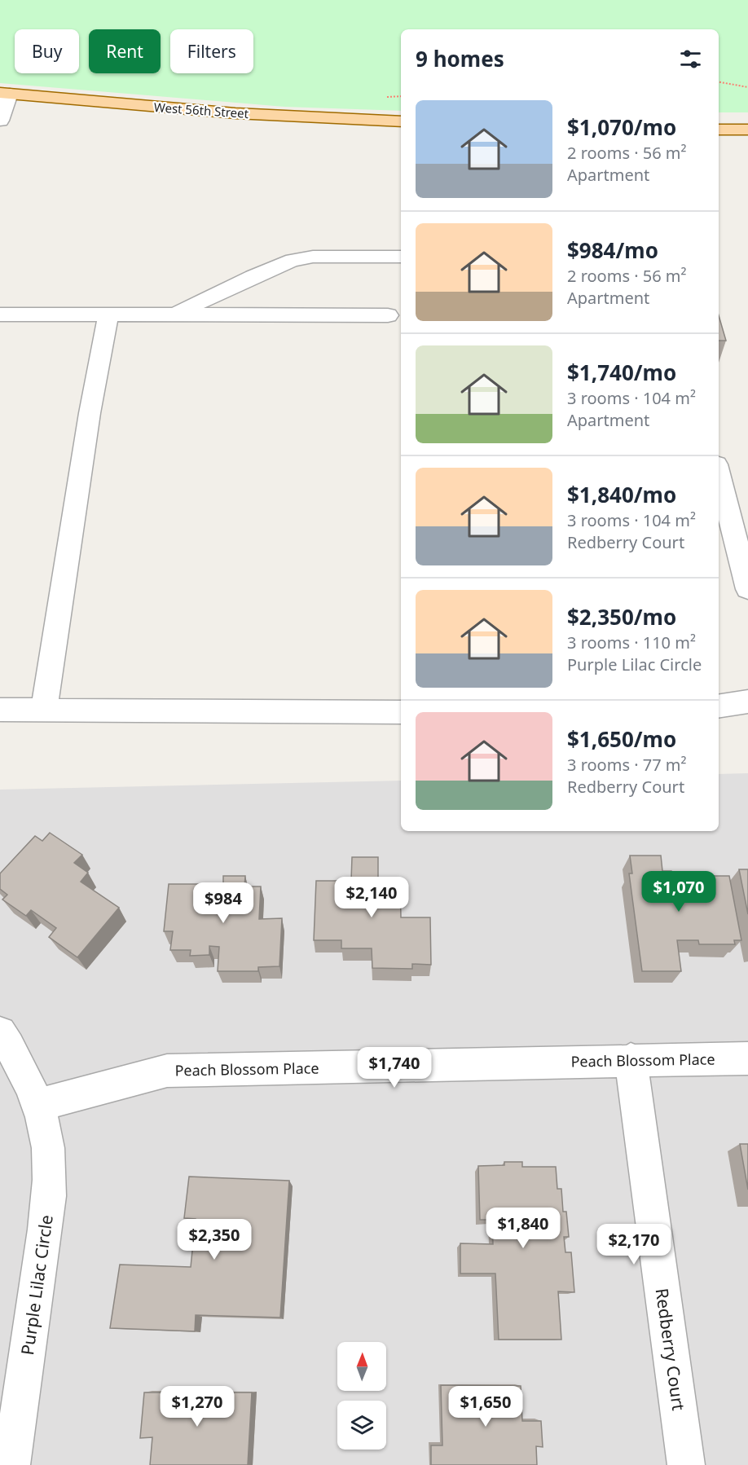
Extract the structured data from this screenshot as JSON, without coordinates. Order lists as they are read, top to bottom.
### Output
{
  "streets": {
    "main road": ["West 56th Street"],
    "street": ["Peach Blossom Place", "Purple Lilac Circle", "Redberry Court"]
  },
  "crossings": [
    ["Peach Blossom Place", "Purple Lilac Circle"],
    ["Peach Blossom Place", "Redberry Court"]
  ],
  "north": "top",
  "page": {
    "chip": ["Buy", "Rent", "Filters"],
    "heading": "9 homes",
    "list": [
      {
        "name": "$1,070/mo",
        "note": "2 rooms · 56 m² · Apartment"
      },
      {
        "name": "$984/mo",
        "note": "2 rooms · 56 m² · Apartment"
      },
      {
        "name": "$1,740/mo",
        "note": "3 rooms · 104 m² · Apartment"
      },
      {
        "name": "$1,840/mo",
        "note": "3 rooms · 104 m² · Redberry Court"
      },
      {
        "name": "$2,350/mo",
        "note": "3 rooms · 110 m² · Purple Lilac Circle"
      },
      {
        "name": "$1,650/mo",
        "note": "3 rooms · 77 m² · Redberry Court"
      }
    ],
    "price": [
      "$1,070",
      "$2,140",
      "$984",
      "$1,740",
      "$1,840",
      "$2,350",
      "$2,170",
      "$1,270",
      "$1,650"
    ]
  }
}
